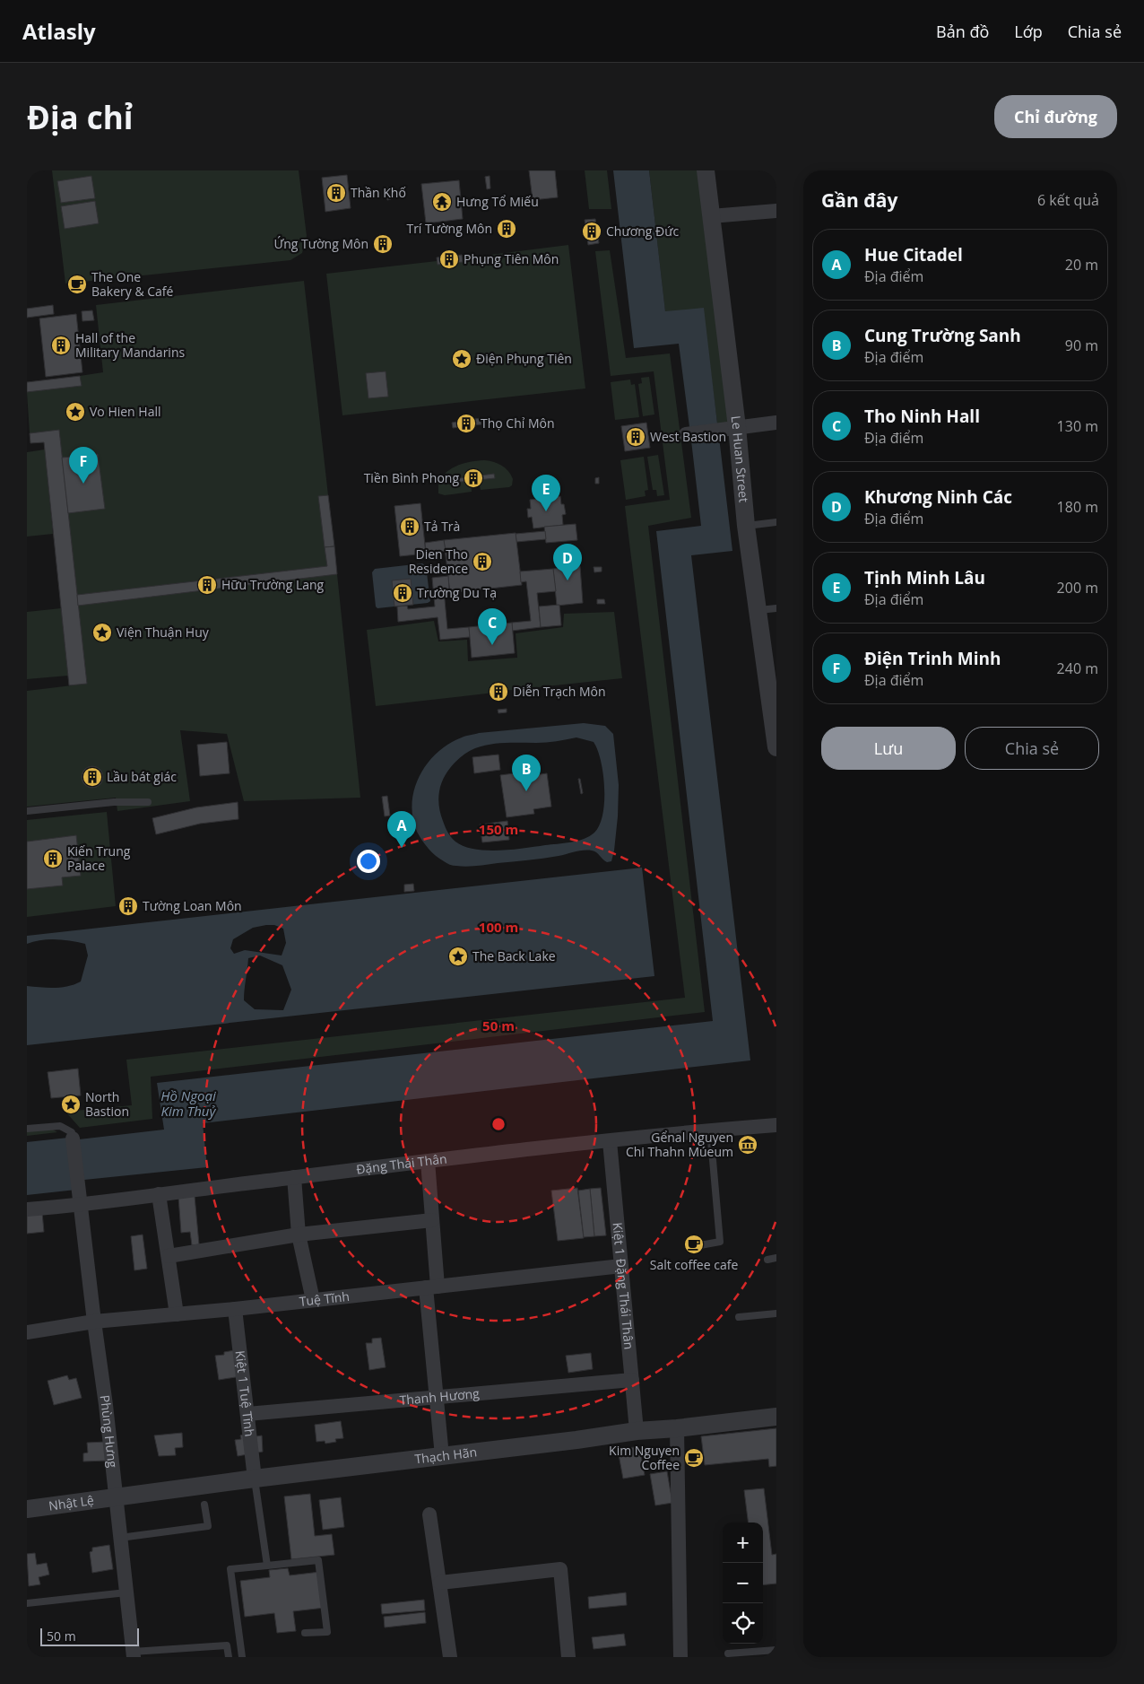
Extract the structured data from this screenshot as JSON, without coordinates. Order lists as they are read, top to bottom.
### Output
{
  "streets": {
    "street": [
      "Le Huan Street",
      "Đặng Thái Thân",
      "Kiệt 1 Đặng Thái Thân",
      "Tuệ Tĩnh",
      "Kiệt 1 Tuệ Tĩnh",
      "Thanh Hương",
      "Phùng Hưng",
      "Thạch Hãn",
      "Nhật Lệ"
    ]
  },
  "crossings": [
    ["Đặng Thái Thân", "Kiệt 1 Đặng Thái Thân"],
    ["Đặng Thái Thân", "Phùng Hưng"],
    ["Kiệt 1 Đặng Thái Thân", "Tuệ Tĩnh"],
    ["Kiệt 1 Đặng Thái Thân", "Thanh Hương"],
    ["Kiệt 1 Đặng Thái Thân", "Thạch Hãn"],
    ["Tuệ Tĩnh", "Kiệt 1 Tuệ Tĩnh"],
    ["Tuệ Tĩnh", "Phùng Hưng"],
    ["Kiệt 1 Tuệ Tĩnh", "Thanh Hương"],
    ["Kiệt 1 Tuệ Tĩnh", "Thạch Hãn"],
    ["Phùng Hưng", "Thạch Hãn"],
    ["Phùng Hưng", "Nhật Lệ"],
    ["Thạch Hãn", "Nhật Lệ"]
  ],
  "water": ["Hồ Ngoại Kim Thuỷ"],
  "places": {
    "building": [
      "Thần Khố",
      "Trí Tường Môn",
      "Chương Đức",
      "Ứng Tường Môn",
      "Phụng Tiên Môn",
      "Hall of the Military Mandarins",
      "Thọ Chỉ Môn",
      "West Bastion",
      "Tiền Bình Phong",
      "Tả Trà",
      "Dien Tho Residence",
      "Hữu Trường Lang",
      "Trường Du Tạ",
      "Diễn Trạch Môn",
      "Lầu bát giác",
      "Kiến Trung Palace",
      "Tường Loan Môn"
    ],
    "temple": ["Hưng Tổ Miếu"],
    "cafe": ["The One Bakery & Café", "Salt coffee cafe", "Kim Nguyen Coffee"],
    "place": [
      "Điện Phụng Tiên",
      "Vo Hien Hall",
      "Viện Thuận Huy",
      "The Back Lake",
      "North Bastion"
    ],
    "museum": ["Gểnal Nguyen Chi Thahn Múeum"]
  },
  "scale_bar": "50 m",
  "page": {
    "header": "Atlasly",
    "nav": ["Bản đồ", "Lớp", "Chia sẻ"],
    "buttons": [
      "Chỉ đường",
      ["Lưu", "Chia sẻ"]
    ],
    "title": "Địa chỉ",
    "heading": ["Gần đây", "6 kết quả"],
    "list": [
      {
        "mark": "A",
        "name": "Hue Citadel",
        "note": "Địa điểm",
        "value": "20 m"
      },
      {
        "mark": "B",
        "name": "Cung Trường Sanh",
        "note": "Địa điểm",
        "value": "90 m"
      },
      {
        "mark": "C",
        "name": "Tho Ninh Hall",
        "note": "Địa điểm",
        "value": "130 m"
      },
      {
        "mark": "D",
        "name": "Khương Ninh Các",
        "note": "Địa điểm",
        "value": "180 m"
      },
      {
        "mark": "E",
        "name": "Tịnh Minh Lâu",
        "note": "Địa điểm",
        "value": "200 m"
      },
      {
        "mark": "F",
        "name": "Điện Trinh Minh",
        "note": "Địa điểm",
        "value": "240 m"
      }
    ],
    "pins": [
      "F",
      "E",
      "D",
      "C",
      "B",
      "A"
    ],
    "map_buttons": ["+", "−"],
    "scale": "50 m"
  },
  "rings": ["150 m", "100 m", "50 m"]
}
